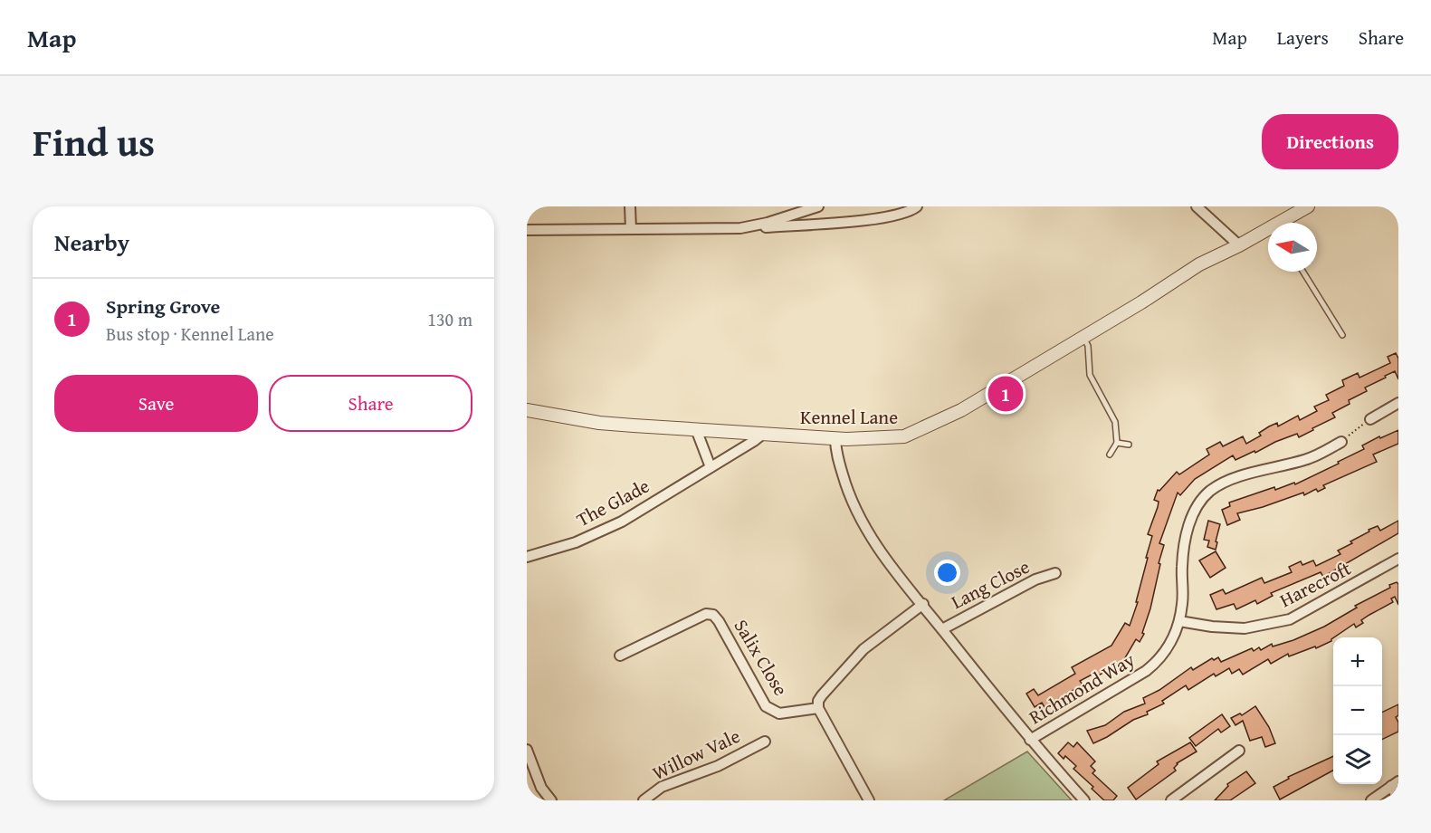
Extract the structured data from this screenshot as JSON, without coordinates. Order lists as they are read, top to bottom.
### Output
{
  "streets": {
    "street": [
      "Kennel Lane",
      "The Glade",
      "Lang Close",
      "Harecroft",
      "Salix Close",
      "Richmond Way",
      "Willow Vale"
    ]
  },
  "crossings": [
    ["Kennel Lane", "The Glade"],
    ["Harecroft", "Richmond Way"]
  ],
  "north": "left",
  "page": {
    "header": "Map",
    "nav": ["Map", "Layers", "Share"],
    "title": "Find us",
    "buttons": [
      "Directions",
      ["Save", "Share"]
    ],
    "heading": "Nearby",
    "list": [
      {
        "mark": "1",
        "name": "Spring Grove",
        "note": "Bus stop · Kennel Lane",
        "value": "130 m"
      }
    ],
    "pins": "1",
    "map_buttons": ["+", "−"]
  }
}
